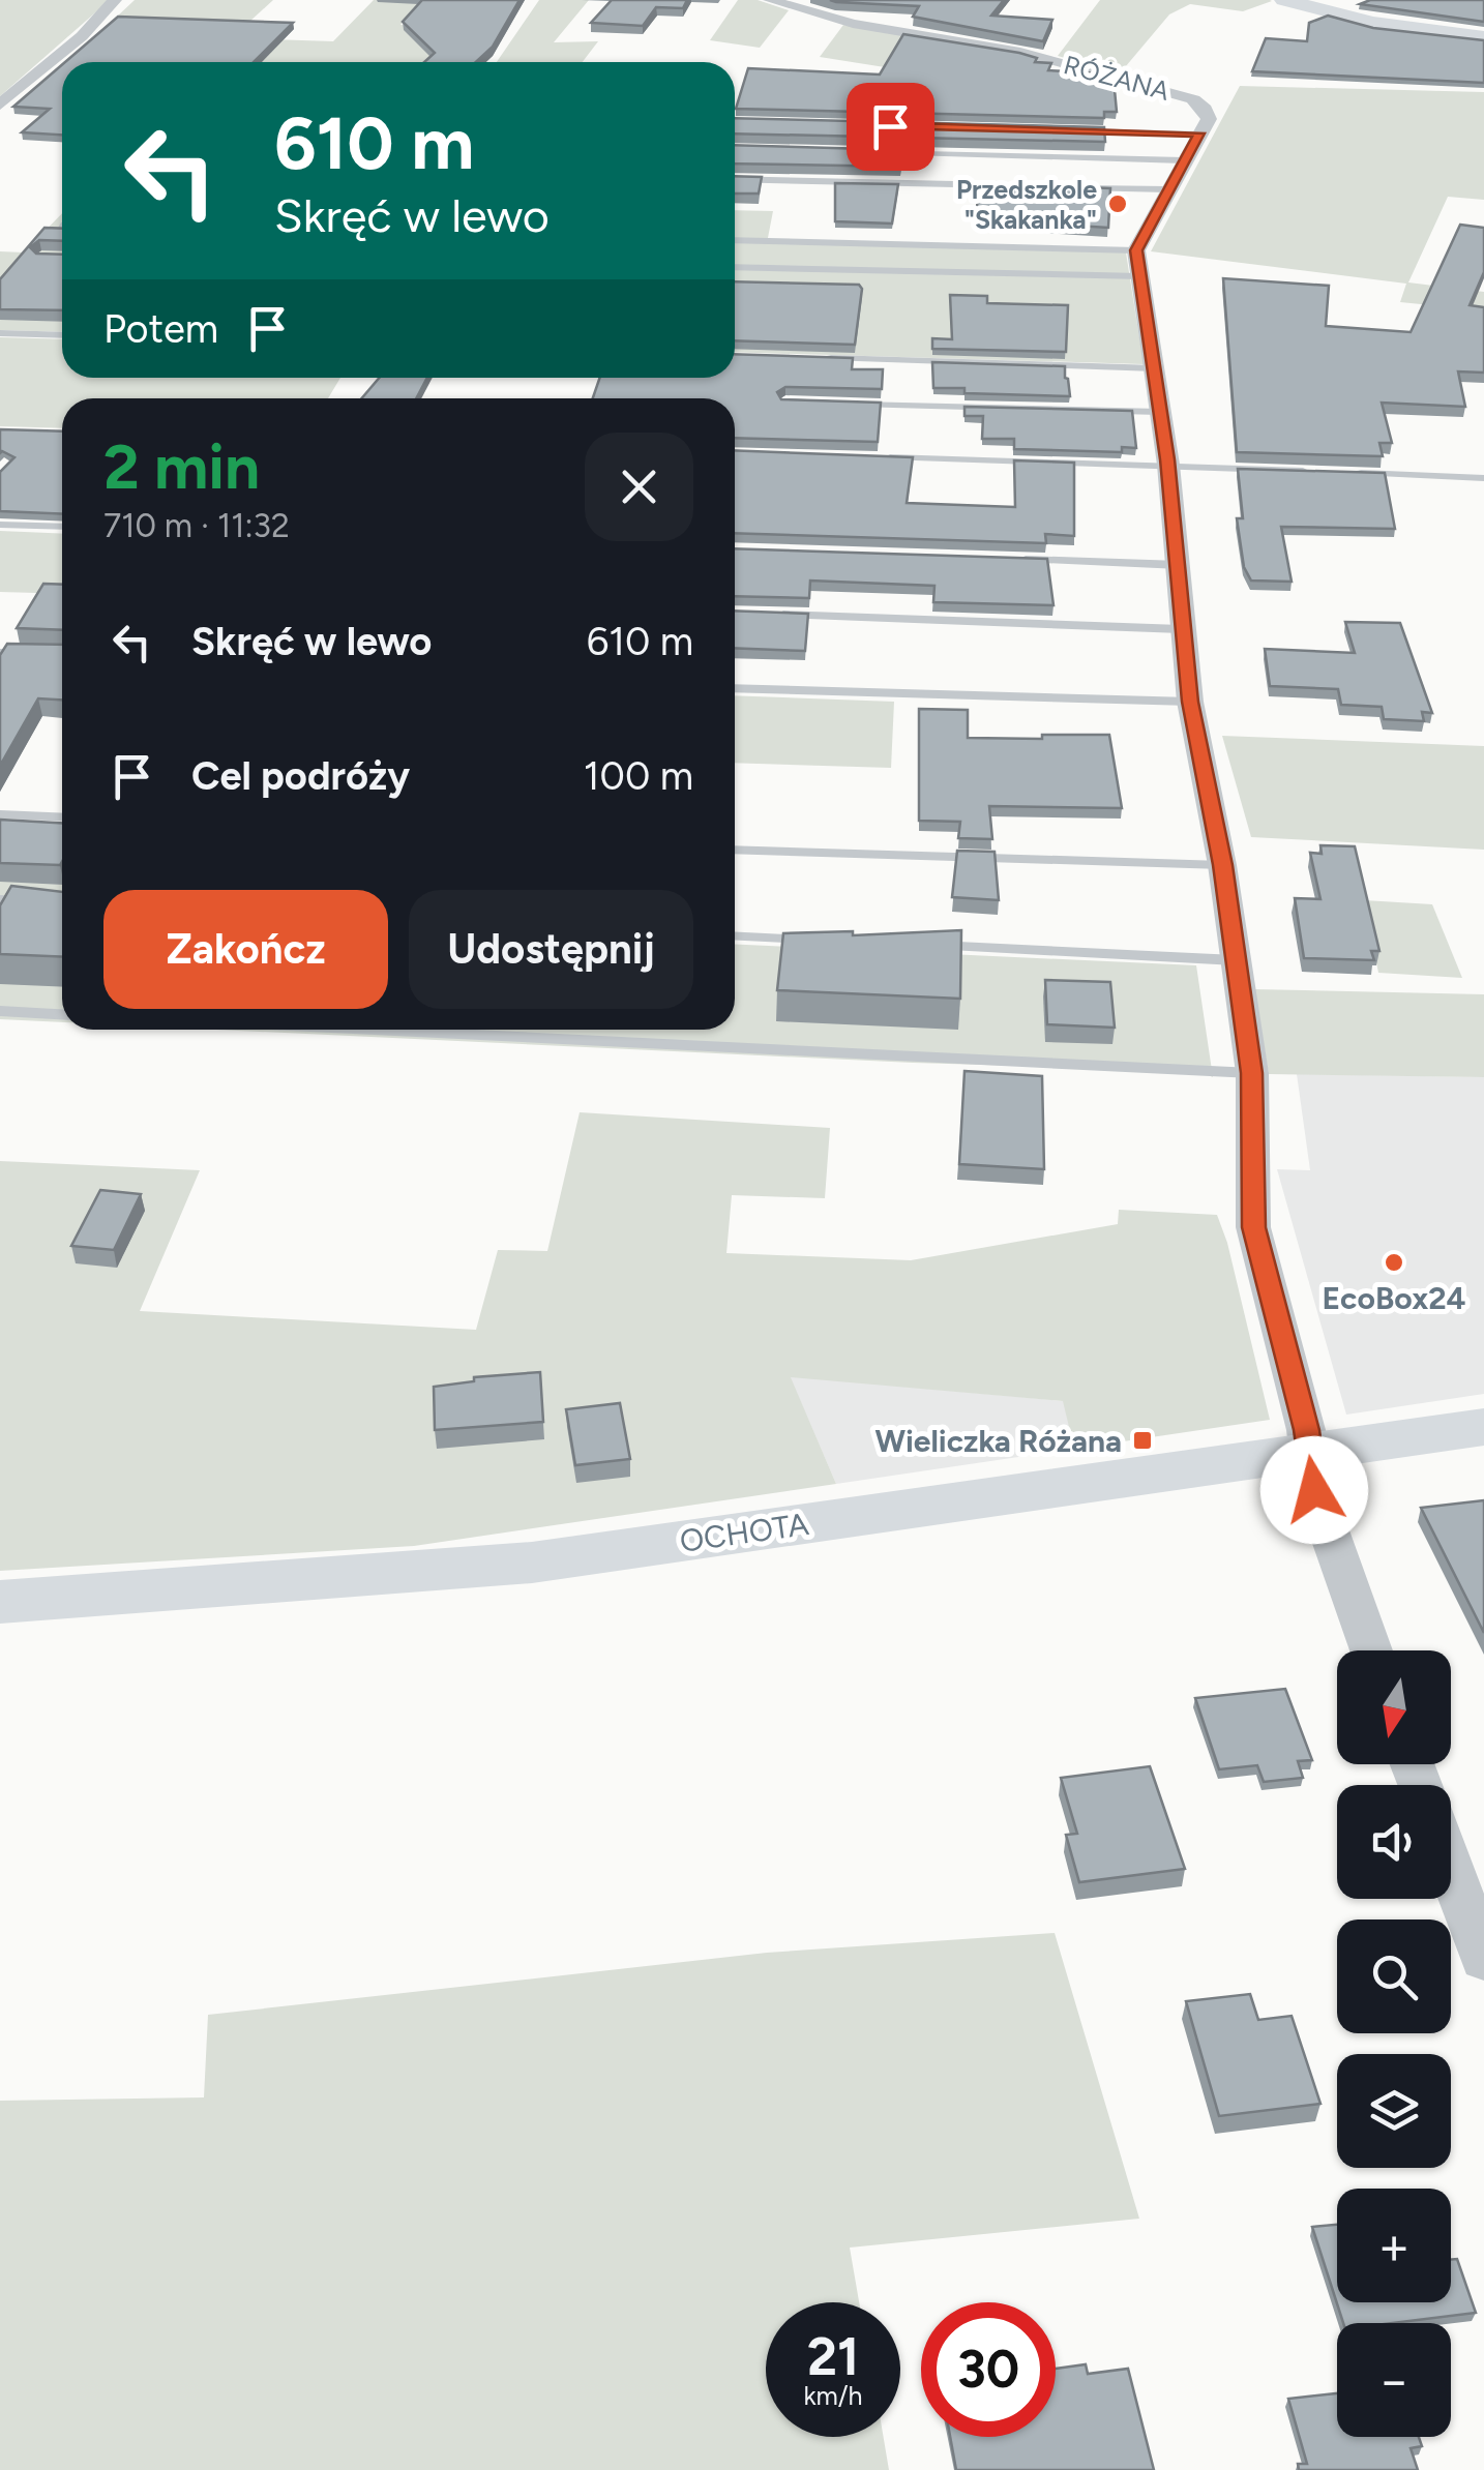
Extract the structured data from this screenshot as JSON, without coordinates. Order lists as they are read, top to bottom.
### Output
{
  "streets": {
    "street": ["RÓŻANA", "OCHOTA"]
  },
  "places": {
    "other": ["Przedszkole \"Skakanka\"", "EcoBox24"],
    "transit": ["Wieliczka Różana"]
  },
  "north": "bottom",
  "page": {
    "turn": ["610 m", "Skręć w lewo"],
    "then": "Potem",
    "heading": ["2 min", "710 m · 11:32"],
    "list": [
      {
        "name": "Skręć w lewo",
        "value": "610 m"
      },
      {
        "name": "Cel podróży",
        "value": "100 m"
      }
    ],
    "buttons": ["Zakończ", "Udostępnij"],
    "map_buttons": ["+", "−"],
    "speed": "21 km/h",
    "limit": "30"
  }
}
